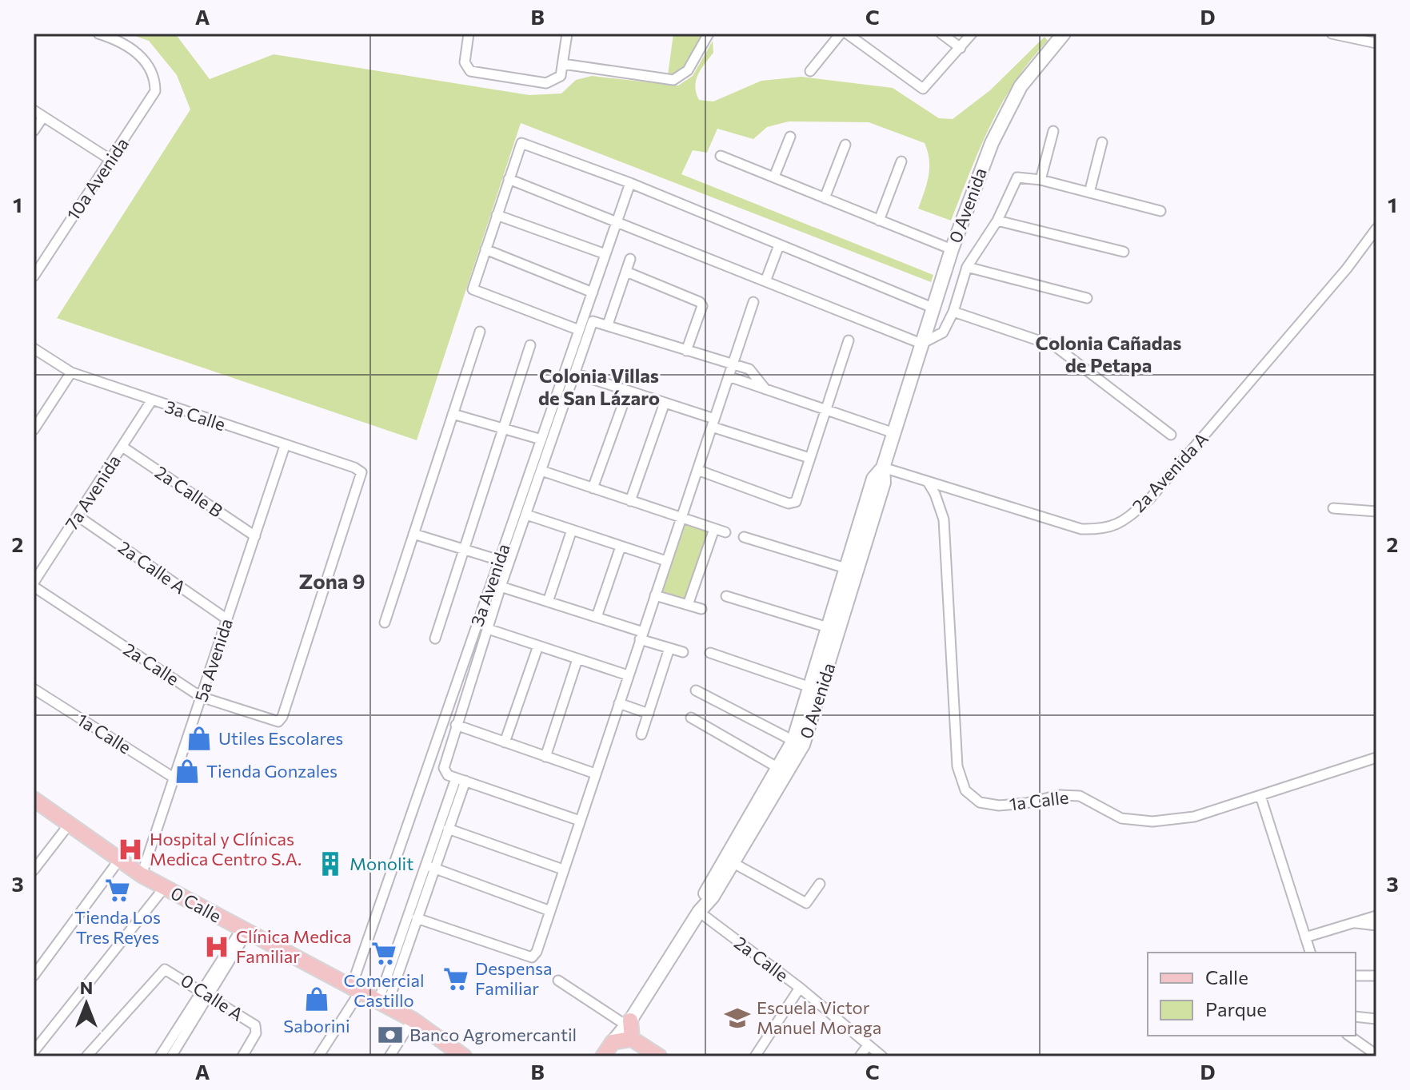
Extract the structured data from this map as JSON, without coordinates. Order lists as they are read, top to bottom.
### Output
{
  "streets": {
    "main road": ["0 Avenida", "0 Calle"],
    "street": [
      "10a Avenida",
      "3a Calle",
      "2a Avenida A",
      "2a Calle B",
      "7a Avenida",
      "2a Calle A",
      "3a Avenida",
      "5a Avenida",
      "2a Calle",
      "1a Calle",
      "0 Calle A"
    ]
  },
  "crossings": [
    ["0 Avenida", "2a Avenida A"],
    ["0 Avenida", "2a Calle"],
    ["3a Calle", "7a Avenida"],
    ["3a Calle", "5a Avenida"],
    ["3a Calle", "2a Calle"],
    ["2a Avenida A", "1a Calle"],
    ["2a Calle B", "7a Avenida"],
    ["2a Calle B", "5a Avenida"],
    ["7a Avenida", "2a Calle A"],
    ["7a Avenida", "2a Calle"],
    ["2a Calle A", "5a Avenida"],
    ["3a Avenida", "0 Calle"],
    ["5a Avenida", "2a Calle"],
    ["5a Avenida", "1a Calle"],
    ["5a Avenida", "0 Calle"]
  ],
  "districts": ["Colonia Cañadas de Petapa", "Colonia Villas de San Lázaro", "Zona 9"],
  "places": {
    "shop": ["Utiles Escolares", "Tienda Gonzales", "Saborini"],
    "hospital": ["Hospital y Clínicas Medica Centro S.A.", "Clínica Medica Familiar"],
    "building": ["Monolit"],
    "supermarket": ["Tienda Los Tres Reyes", "Comercial Castillo", "Despensa Familiar"],
    "school or university": ["Escuela Victor Manuel Moraga"],
    "bank": ["Banco Agromercantil"]
  },
  "legend": ["Calle", "Parque"],
  "north": "top",
  "grid": {
    "columns": [
      "A",
      "B",
      "C",
      "D"
    ],
    "rows": ["1", "2", "3"]
  }
}
